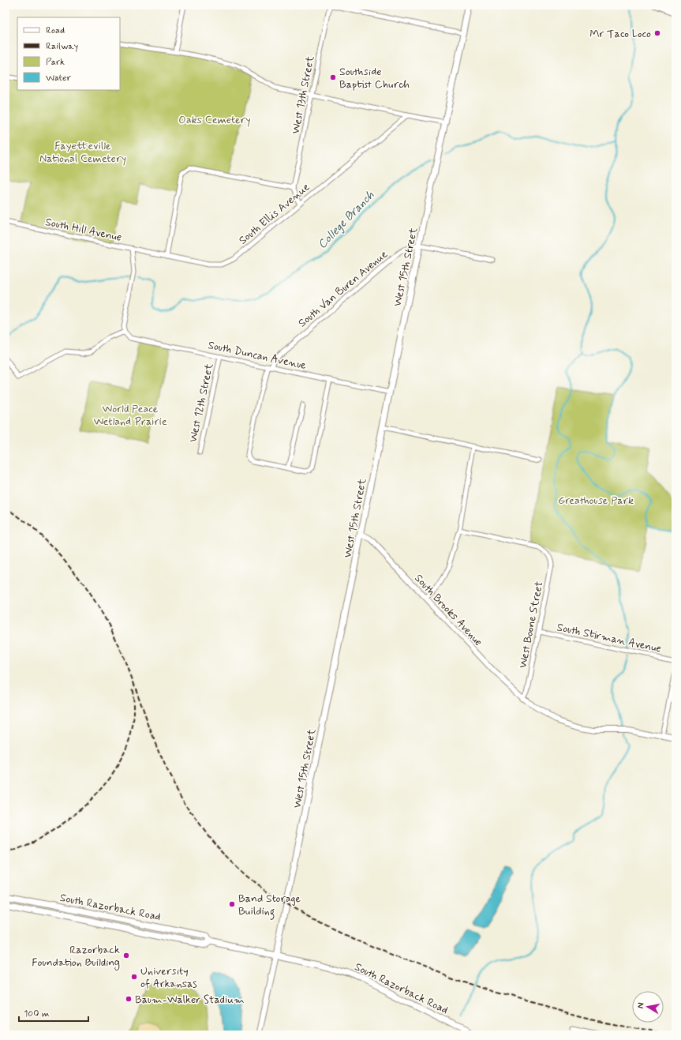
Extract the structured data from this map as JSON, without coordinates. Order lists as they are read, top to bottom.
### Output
{
  "streets": {
    "main road": ["West 15th Street", "South Razorback Road"],
    "street": [
      "West 13th Street",
      "South Ellis Avenue",
      "South Hill Avenue",
      "South Van Buren Avenue",
      "South Duncan Avenue",
      "West 12th Street",
      "South Brooks Avenue",
      "West Boone Street",
      "South Stirman Avenue"
    ]
  },
  "crossings": [
    ["South Ellis Avenue", "South Hill Avenue"],
    ["South Hill Avenue", "South Duncan Avenue"],
    ["West 15th Street", "South Van Buren Avenue"],
    ["West 15th Street", "South Duncan Avenue"],
    ["West 15th Street", "South Brooks Avenue"],
    ["West 15th Street", "South Razorback Road"],
    ["South Van Buren Avenue", "South Duncan Avenue"],
    ["South Duncan Avenue", "West 12th Street"],
    ["South Brooks Avenue", "West Boone Street"],
    ["West Boone Street", "South Stirman Avenue"]
  ],
  "water": ["College Branch"],
  "parks": [
    "Oaks Cemetery",
    "Fayetteville National Cemetery",
    "World Peace Wetland Prairie",
    "Greathouse Park"
  ],
  "places": [
    "Mr Taco Loco",
    "Southside Baptist Church",
    "Band Storage Building",
    "Razorback Foundation Building",
    "University of Arkansas",
    "Baum-Walker Stadium"
  ],
  "legend": [
    "Road",
    "Railway",
    "Park",
    "Water"
  ],
  "scale_bar": "100 m",
  "north": "left"
}
